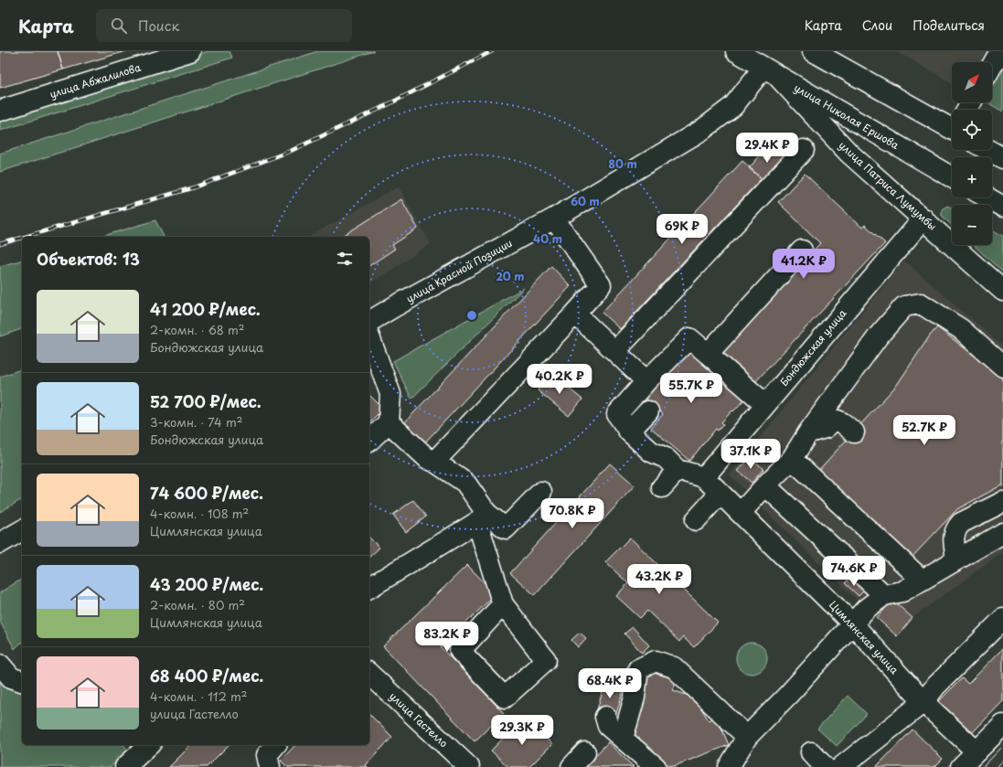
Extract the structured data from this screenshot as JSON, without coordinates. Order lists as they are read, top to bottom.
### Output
{
  "streets": {
    "street": [
      "улица Абжалилова",
      "улица Николая Ершова",
      "улица Патриса Лумумбы",
      "улица Красной Позиции",
      "Бондюжская улица",
      "Цимлянская улица",
      "улица Гастелло"
    ]
  },
  "crossings": [
    ["улица Николая Ершова", "улица Патриса Лумумбы"],
    ["улица Николая Ершова", "улица Красной Позиции"],
    ["улица Патриса Лумумбы", "улица Красной Позиции"],
    ["улица Патриса Лумумбы", "Бондюжская улица"],
    ["Бондюжская улица", "Цимлянская улица"]
  ],
  "north": "top right",
  "page": {
    "header": "Карта",
    "search": "Поиск",
    "nav": ["Карта", "Слои", "Поделиться"],
    "map_buttons": ["+", "−"],
    "price": [
      "29.4K ₽",
      "69K ₽",
      "41.2K ₽",
      "40.2K ₽",
      "55.7K ₽",
      "52.7K ₽",
      "37.1K ₽",
      "70.8K ₽",
      "74.6K ₽",
      "43.2K ₽",
      "83.2K ₽",
      "68.4K ₽",
      "29.3K ₽"
    ],
    "heading": "Объектов: 13",
    "list": [
      {
        "name": "41 200 ₽/мес.",
        "note": "2-комн. · 68 m² · Бондюжская улица"
      },
      {
        "name": "52 700 ₽/мес.",
        "note": "3-комн. · 74 m² · Бондюжская улица"
      },
      {
        "name": "74 600 ₽/мес.",
        "note": "4-комн. · 108 m² · Цимлянская улица"
      },
      {
        "name": "43 200 ₽/мес.",
        "note": "2-комн. · 80 m² · Цимлянская улица"
      },
      {
        "name": "68 400 ₽/мес.",
        "note": "4-комн. · 112 m² · улица Гастелло"
      }
    ]
  },
  "rings": [
    "80 m",
    "60 m",
    "40 m",
    "20 m"
  ]
}
